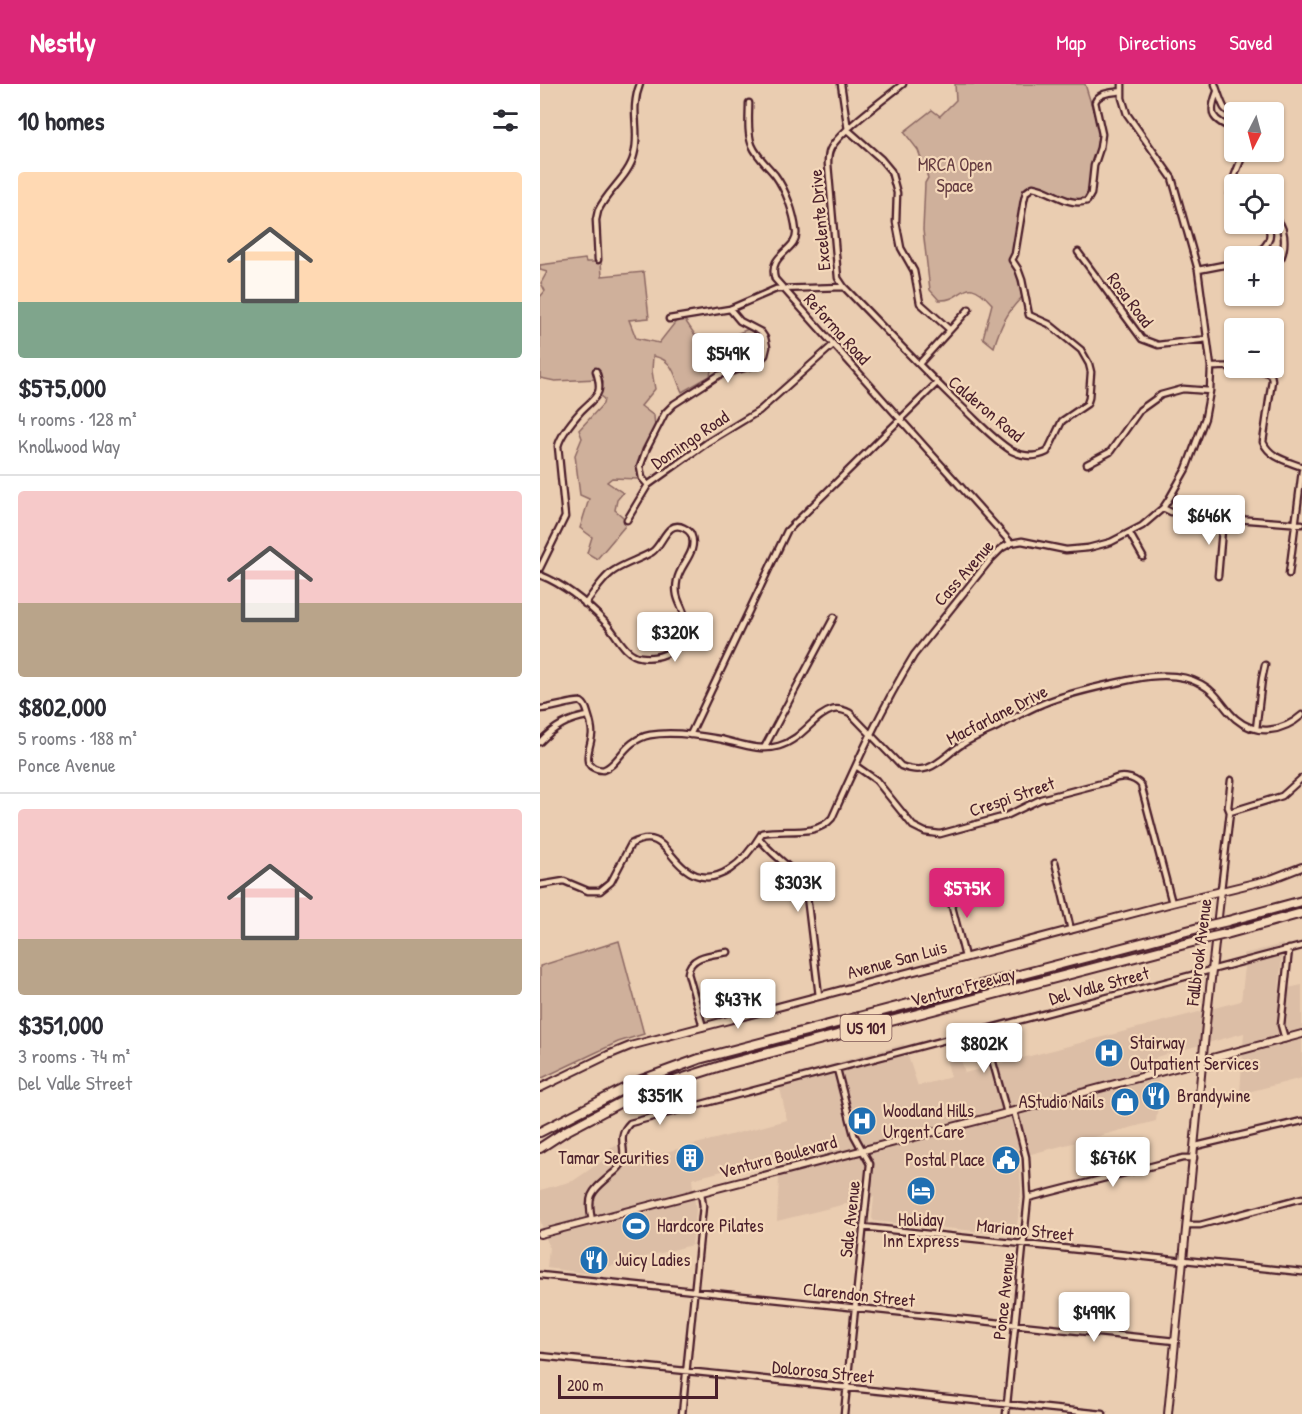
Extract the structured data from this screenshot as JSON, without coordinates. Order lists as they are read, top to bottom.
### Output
{
  "streets": {
    "highway": ["Ventura Freeway", "US 101"],
    "main road": ["Fallbrook Avenue", "Avenue San Luis", "Ventura Boulevard"],
    "street": [
      "Excelente Drive",
      "Rosa Road",
      "Reforma Road",
      "Calderon Road",
      "Domingo Road",
      "Cass Avenue",
      "Macfarlane Drive",
      "Crespi Street",
      "Del Valle Street",
      "Sale Avenue",
      "Mariano Street",
      "Clarendon Street",
      "Ponce Avenue",
      "Dolorosa Street"
    ]
  },
  "crossings": [
    ["Excelente Drive", "Calderon Road"],
    ["Rosa Road", "Cass Avenue"],
    ["Reforma Road", "Calderon Road"],
    ["Reforma Road", "Domingo Road"],
    ["Reforma Road", "Cass Avenue"],
    ["Calderon Road", "Cass Avenue"],
    ["Calderon Road", "Macfarlane Drive"],
    ["Cass Avenue", "Macfarlane Drive"],
    ["Cass Avenue", "Crespi Street"],
    ["Crespi Street", "Avenue San Luis"],
    ["Fallbrook Avenue", "Avenue San Luis"],
    ["Fallbrook Avenue", "Del Valle Street"],
    ["Fallbrook Avenue", "Ventura Boulevard"],
    ["Fallbrook Avenue", "Mariano Street"],
    ["Fallbrook Avenue", "Clarendon Street"],
    ["Del Valle Street", "Ventura Boulevard"],
    ["Del Valle Street", "Sale Avenue"],
    ["Ventura Boulevard", "Sale Avenue"],
    ["Ventura Boulevard", "Ponce Avenue"],
    ["Sale Avenue", "Mariano Street"],
    ["Sale Avenue", "Clarendon Street"],
    ["Sale Avenue", "Dolorosa Street"],
    ["Mariano Street", "Ponce Avenue"],
    ["Clarendon Street", "Ponce Avenue"],
    ["Ponce Avenue", "Dolorosa Street"]
  ],
  "parks": ["MRCA Open Space"],
  "places": {
    "hospital": ["Stairway Outpatient Services", "Woodland Hills Urgent Care"],
    "restaurant": ["Brandywine", "Juicy Ladies"],
    "shop": ["AStudio Nails"],
    "building": ["Tamar Securities"],
    "public building": ["Postal Place"],
    "hotel": ["Holiday Inn Express"],
    "sports": ["Hardcore Pilates"]
  },
  "scale_bar": "200 m",
  "north": "bottom",
  "page": {
    "header": "Nestly",
    "nav": ["Map", "Directions", "Saved"],
    "heading": "10 homes",
    "map_buttons": ["+", "−"],
    "list": [
      {
        "name": "$575,000",
        "note": "4 rooms · 128 m² · Knollwood Way"
      },
      {
        "name": "$802,000",
        "note": "5 rooms · 188 m² · Ponce Avenue"
      },
      {
        "name": "$351,000",
        "note": "3 rooms · 74 m² · Del Valle Street"
      }
    ],
    "price": [
      "$549K",
      "$646K",
      "$320K",
      "$303K",
      "$575K",
      "$437K",
      "$802K",
      "$351K",
      "$676K",
      "$499K"
    ],
    "scale": "200 m"
  }
}
